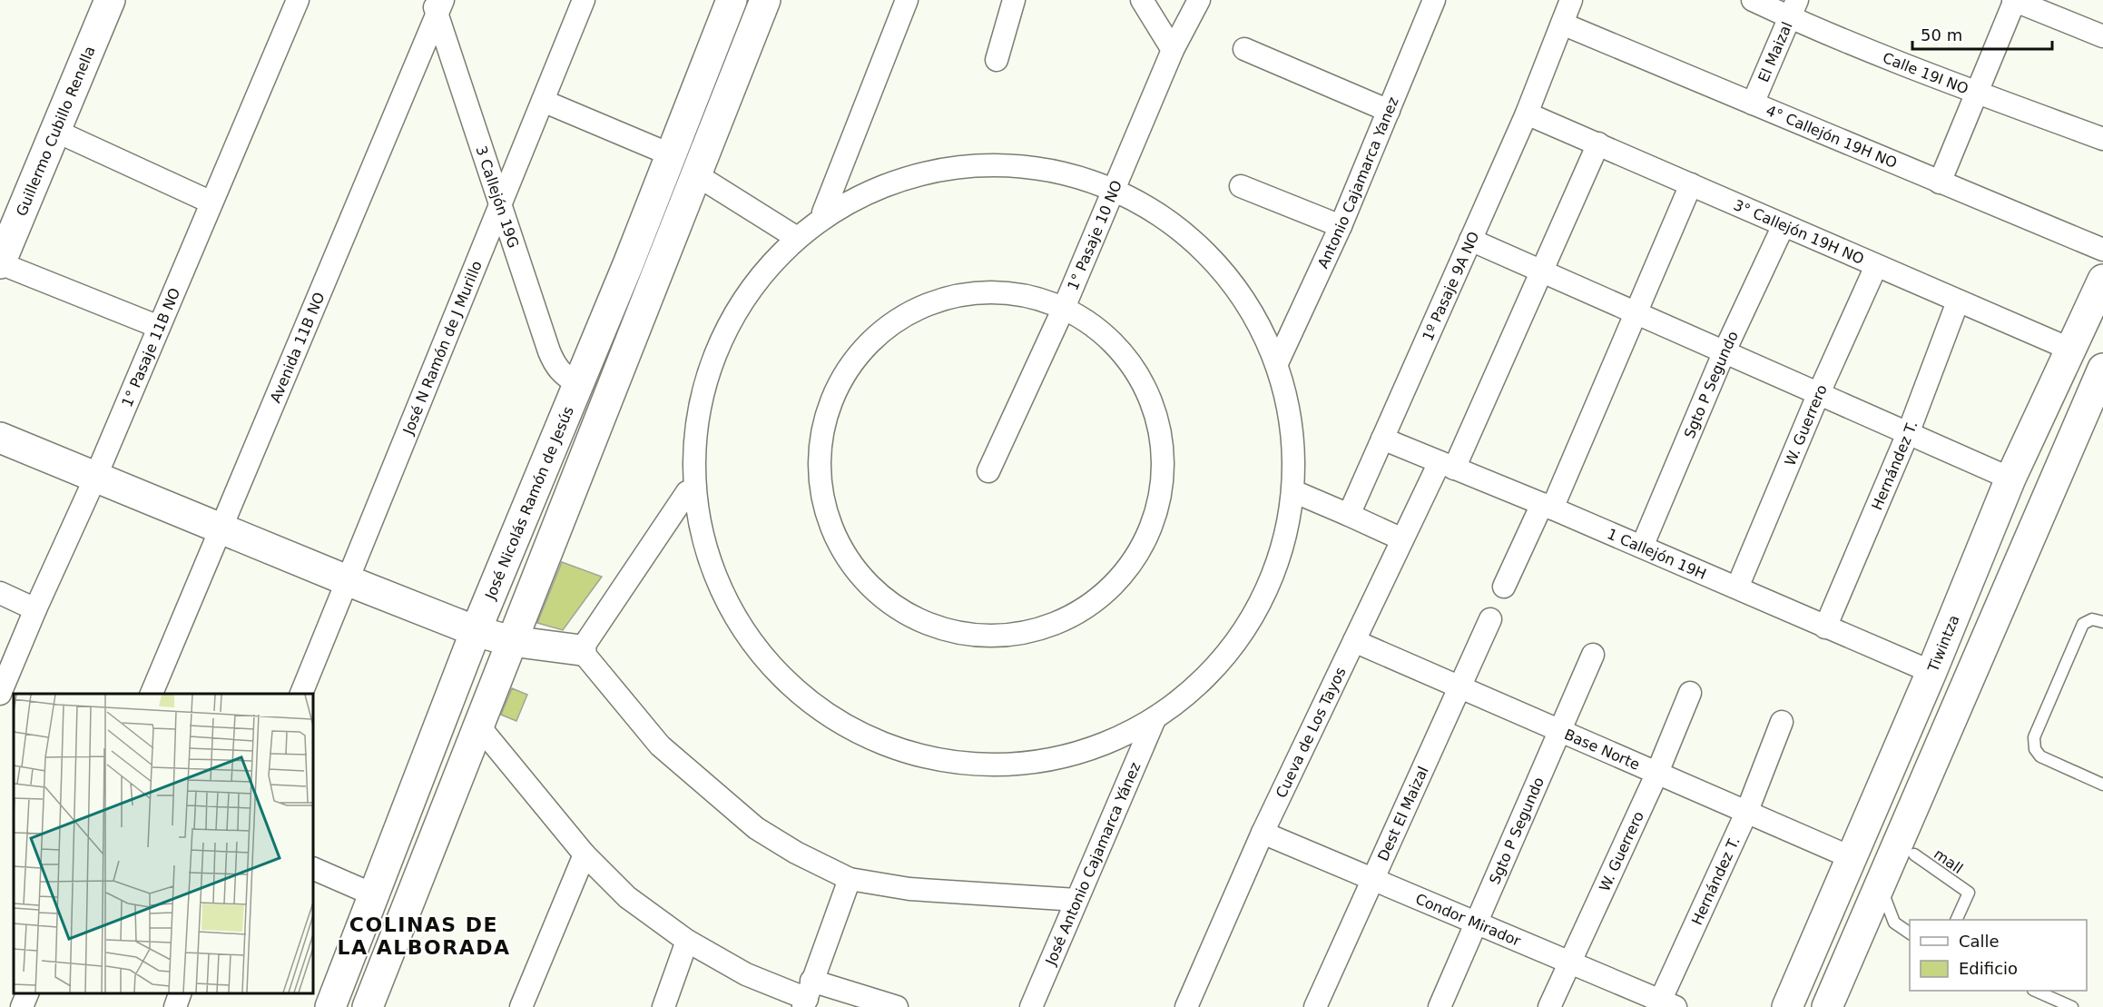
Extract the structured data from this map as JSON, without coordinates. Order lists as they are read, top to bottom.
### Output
{
  "streets": {
    "street": [
      "El Maizal",
      "Calle 19I NO",
      "Guillermo Cubillo Renella",
      "4° Callejón 19H NO",
      "Antonio Cajamarca Yanez",
      "3 Callejón 19G",
      "3° Callejón 19H NO",
      "1° Pasaje 10 NO",
      "1º Pasaje 9A NO",
      "José N Ramón de J Murillo",
      "1° Pasaje 11B NO",
      "Avenida 11B NO",
      "Sgto P Segundo",
      "W. Guerrero",
      "Hernández T.",
      "José Nicolás Ramón de Jesús",
      "1 Callejón 19H",
      "Tiwintza",
      "Cueva de Los Tayos",
      "Base Norte",
      "Dest El Maizal",
      "José Antonio Cajamarca Yánez",
      "Condor Mirador"
    ],
    "lane": ["mall"]
  },
  "crossings": [
    ["El Maizal", "Calle 19I NO"],
    ["El Maizal", "4° Callejón 19H NO"],
    ["4° Callejón 19H NO", "1º Pasaje 9A NO"],
    ["3 Callejón 19G", "José N Ramón de J Murillo"],
    ["3 Callejón 19G", "Avenida 11B NO"],
    ["3 Callejón 19G", "José Nicolás Ramón de Jesús"],
    ["3° Callejón 19H NO", "1º Pasaje 9A NO"],
    ["3° Callejón 19H NO", "Sgto P Segundo"],
    ["3° Callejón 19H NO", "W. Guerrero"],
    ["3° Callejón 19H NO", "Hernández T."],
    ["3° Callejón 19H NO", "Tiwintza"],
    ["3° Callejón 19H NO", "Cueva de Los Tayos"],
    ["1º Pasaje 9A NO", "1 Callejón 19H"],
    ["Sgto P Segundo", "1 Callejón 19H"],
    ["Sgto P Segundo", "Base Norte"],
    ["Sgto P Segundo", "Condor Mirador"],
    ["W. Guerrero", "1 Callejón 19H"],
    ["W. Guerrero", "Base Norte"],
    ["W. Guerrero", "Condor Mirador"],
    ["Hernández T.", "1 Callejón 19H"],
    ["Hernández T.", "Base Norte"],
    ["Hernández T.", "Condor Mirador"],
    ["1 Callejón 19H", "Tiwintza"],
    ["1 Callejón 19H", "Cueva de Los Tayos"],
    ["Tiwintza", "Base Norte"],
    ["Cueva de Los Tayos", "Base Norte"],
    ["Cueva de Los Tayos", "Condor Mirador"],
    ["Base Norte", "Dest El Maizal"],
    ["Dest El Maizal", "Condor Mirador"]
  ],
  "districts": ["COLINAS DE LA ALBORADA"],
  "legend": ["Calle", "Edificio"],
  "scale_bar": "50 m"
}
